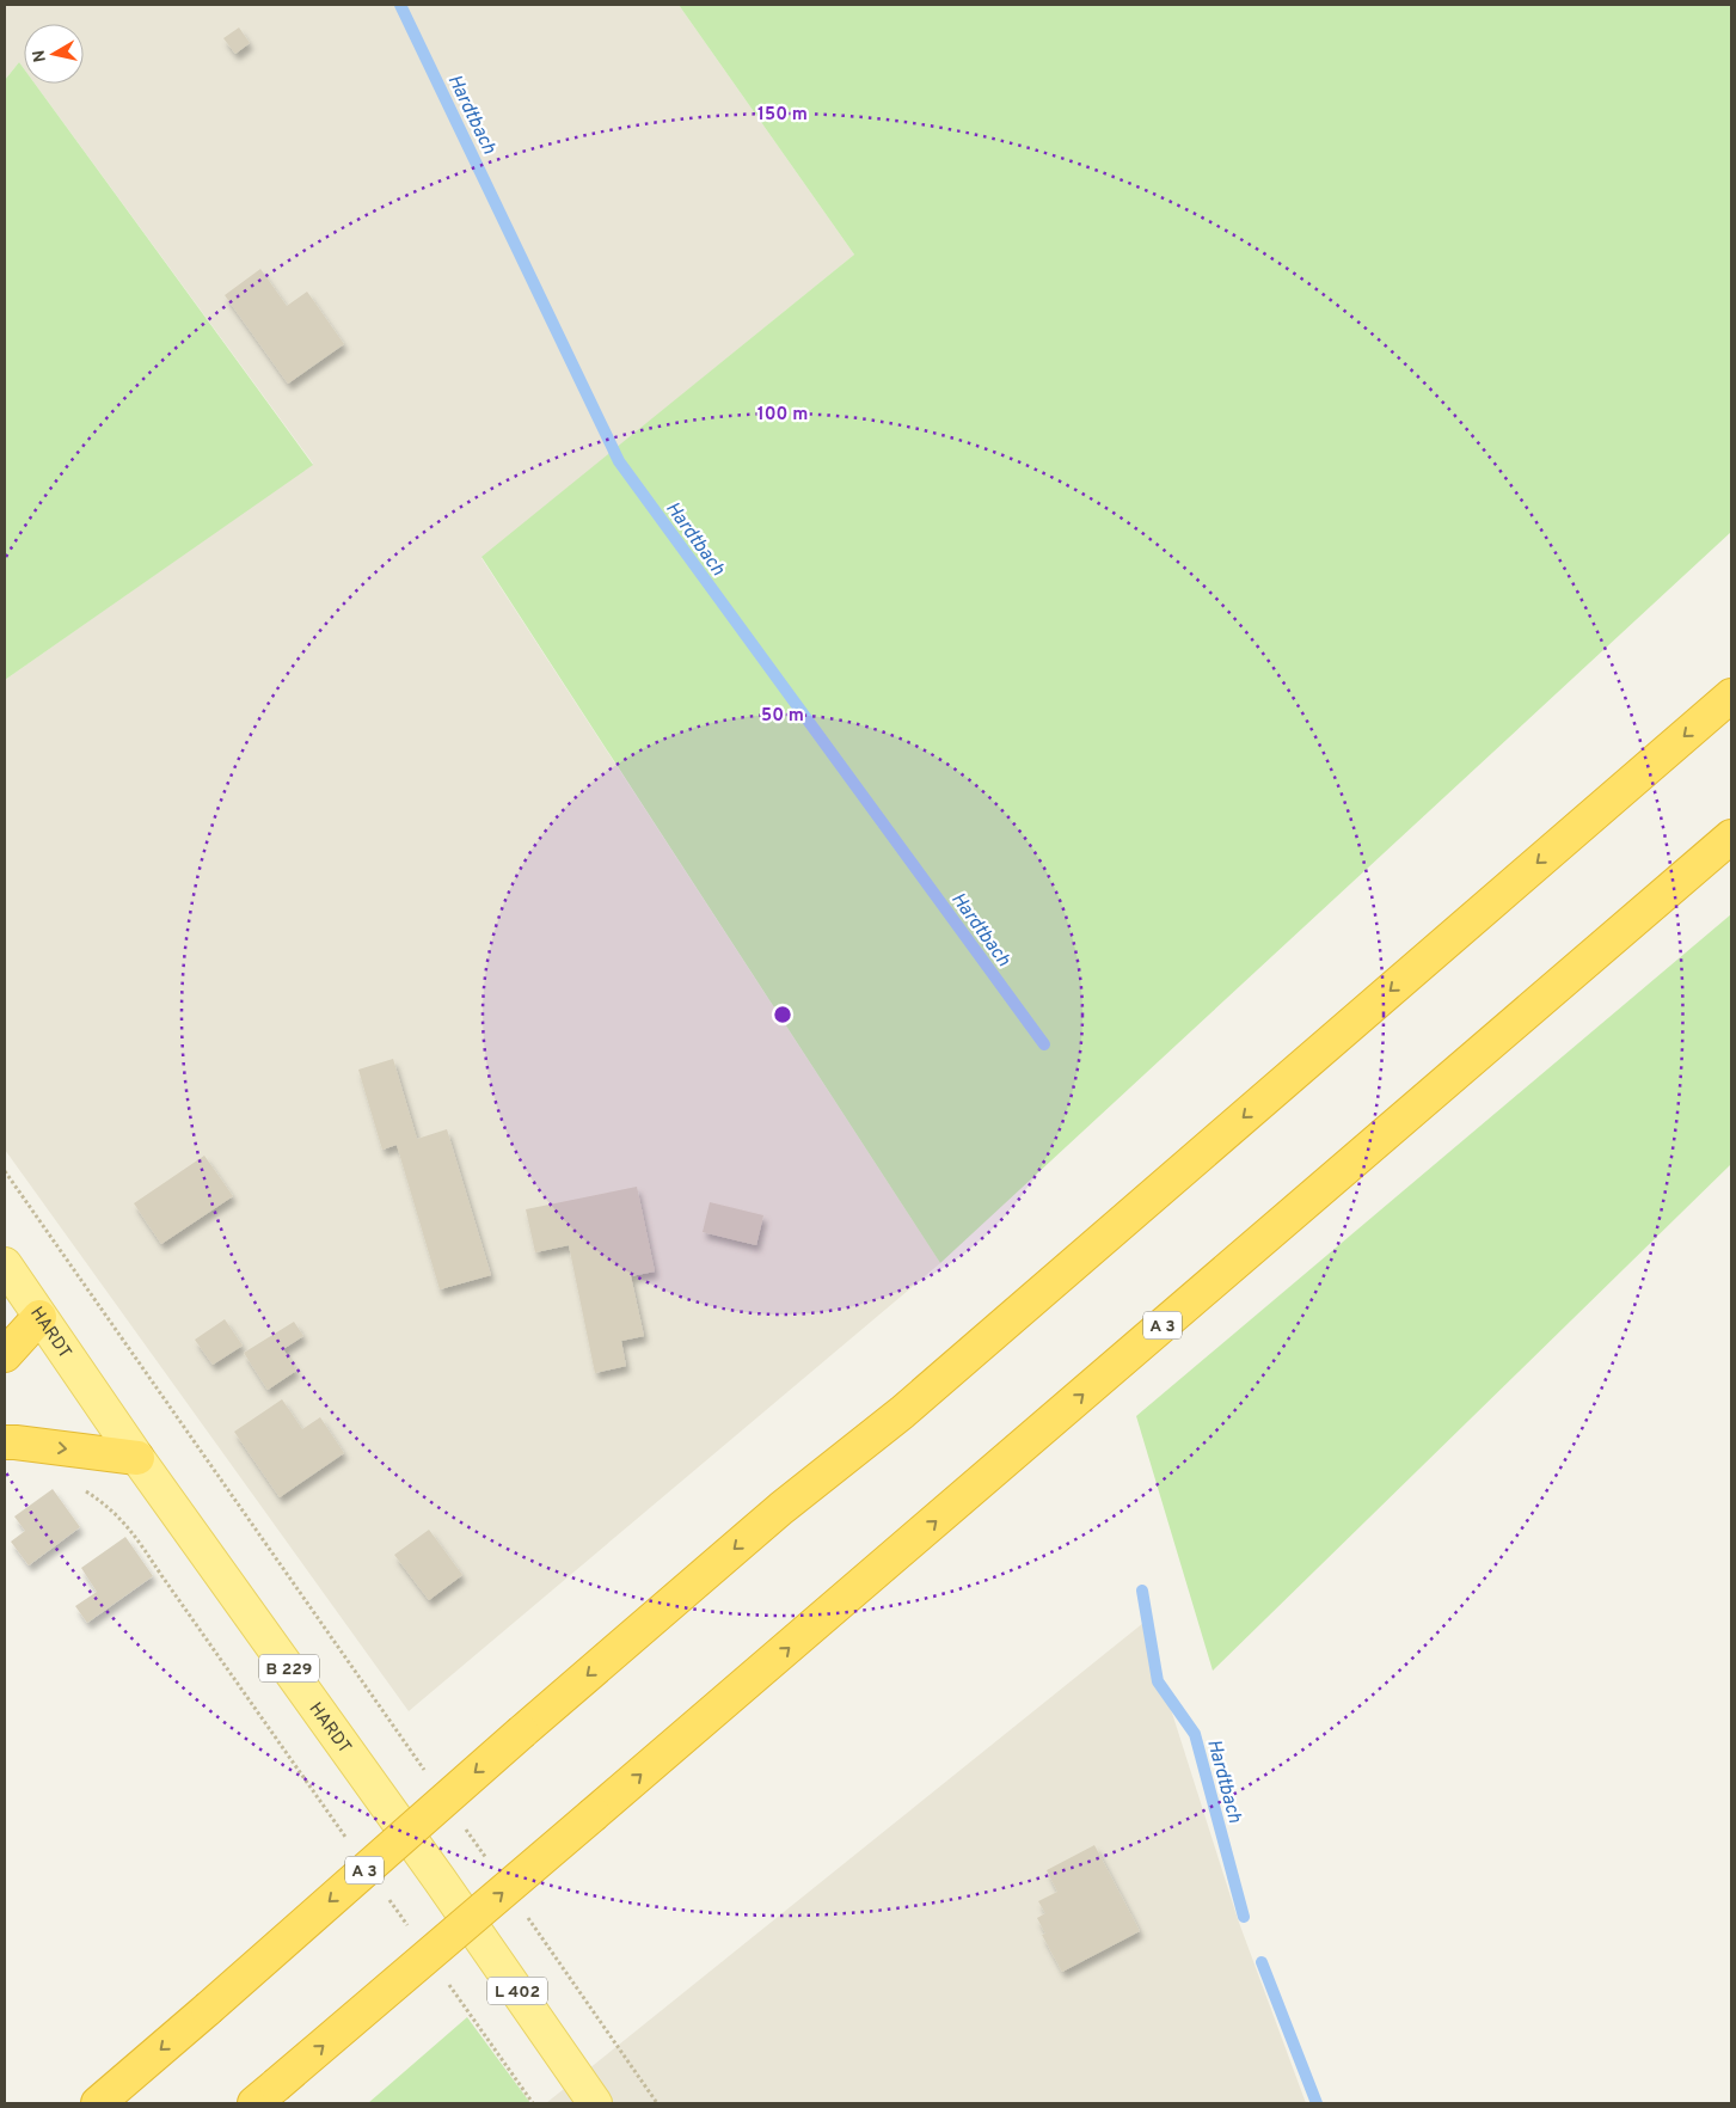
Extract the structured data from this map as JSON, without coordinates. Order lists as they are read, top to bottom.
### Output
{
  "streets": {
    "highway": ["A 3"],
    "main road": ["HARDT", "B 229", "L 402"]
  },
  "water": ["Hardtbach"],
  "north": "left",
  "rings": ["150 m", "100 m", "50 m"]
}
